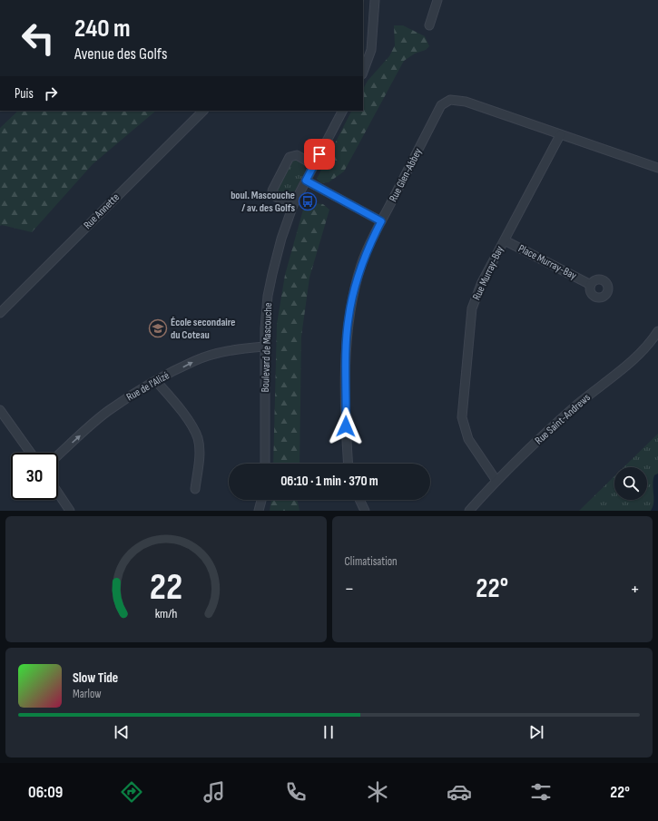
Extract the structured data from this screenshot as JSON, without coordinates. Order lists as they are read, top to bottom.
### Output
{
  "streets": {
    "street": [
      "Rue Glen-Abbey",
      "Rue Annette",
      "Place Murray-Bay",
      "Rue Murray-Bay",
      "Boulevard de Mascouche",
      "Rue de l'Alizé",
      "Rue Saint-Andrews"
    ]
  },
  "crossings": [
    ["Rue Glen-Abbey", "Rue Murray-Bay"],
    ["Place Murray-Bay", "Rue Murray-Bay"],
    ["Rue Murray-Bay", "Rue Saint-Andrews"],
    ["Boulevard de Mascouche", "Rue de l'Alizé"]
  ],
  "one_way": ["Rue de l'Alizé"],
  "places": {
    "bus stop": ["boul. Mascouche / av. des Golfs"],
    "school or university": ["École secondaire du Coteau"]
  },
  "page": {
    "turn": ["240 m", "Avenue des Golfs"],
    "then": "Puis",
    "limit": "30",
    "trip": "06:10 · 1 min · 370 m",
    "tile": "Climatisation",
    "heat": ["−", "22°", "+"],
    "song": ["Slow Tide", "Marlow"],
    "tabs": ["06:09", "22°"],
    "gauge": ["22", "km/h"]
  }
}
